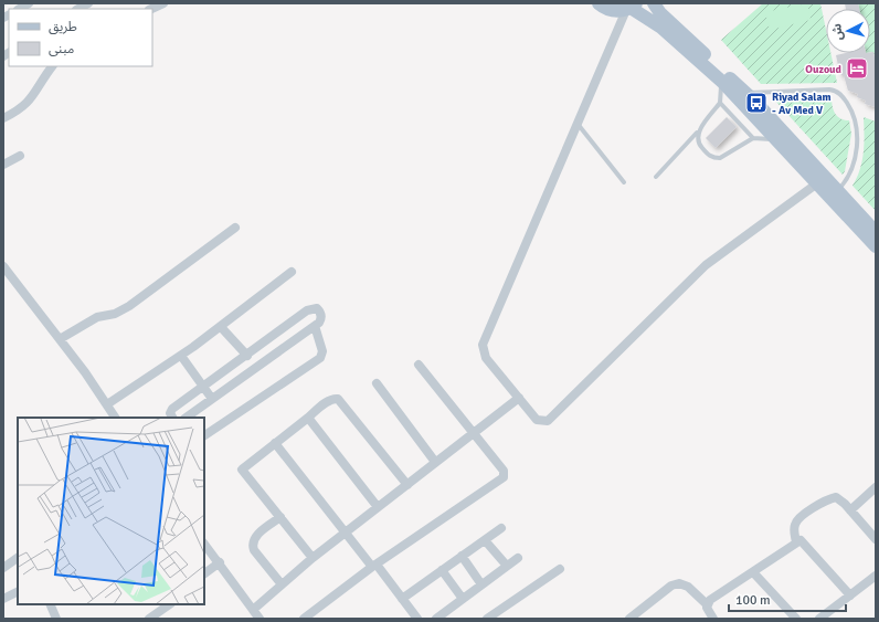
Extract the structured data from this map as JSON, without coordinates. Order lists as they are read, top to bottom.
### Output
{
  "places": {
    "hotel": ["Ouzoud"],
    "bus stop": ["Riyad Salam - Av Med V"]
  },
  "legend": ["طريق", "مبنى"],
  "scale_bar": "100 m",
  "north": "left"
}
